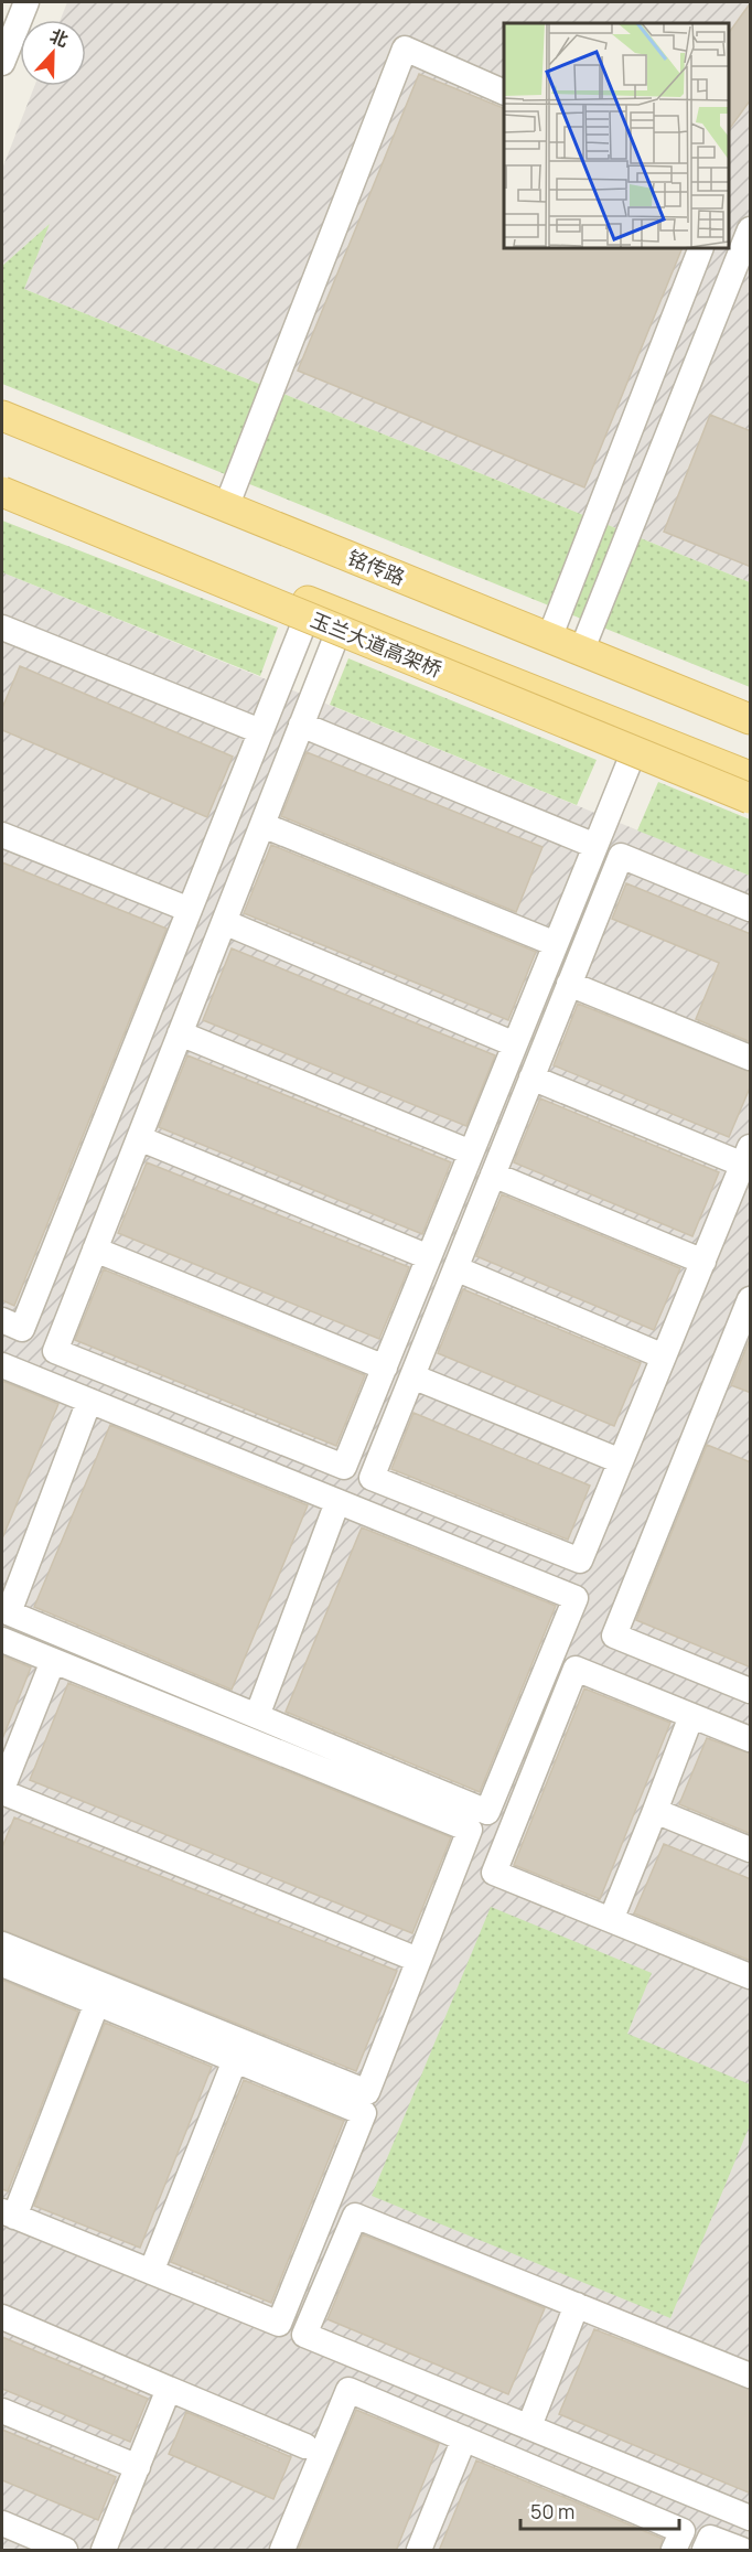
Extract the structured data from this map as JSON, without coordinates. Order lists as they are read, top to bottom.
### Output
{
  "streets": {
    "main road": ["铭传路", "玉兰大道高架桥"]
  },
  "scale_bar": "50 m",
  "north": "top"
}
